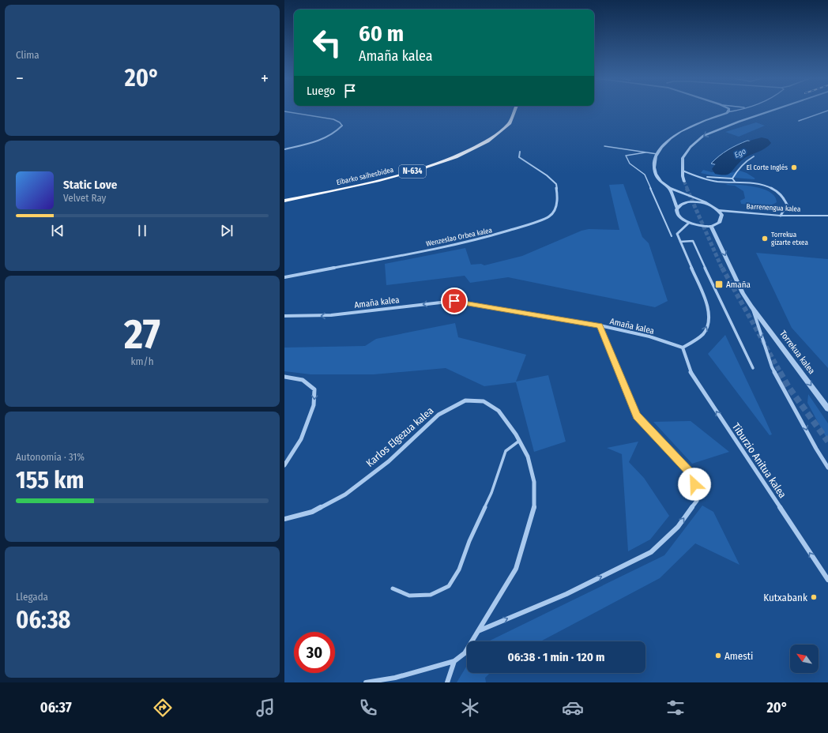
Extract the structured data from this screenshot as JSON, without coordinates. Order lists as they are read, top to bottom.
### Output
{
  "streets": {
    "highway": ["N-634", "Eibarko saihesbidea"],
    "street": [
      "Barrenengua kalea",
      "Wenzeslao Orbea kalea",
      "Amaña kalea",
      "Torrekua kalea",
      "Karlos Elgezua kalea",
      "Tiburzio Anitua kalea"
    ]
  },
  "crossings": [
    ["Amaña kalea", "Tiburzio Anitua kalea"]
  ],
  "one_way": ["Amaña kalea", "Tiburzio Anitua kalea"],
  "water": ["Ego"],
  "places": {
    "other": [
      "El Corte Inglés",
      "Torrekua gizarte etxea",
      "Kutxabank",
      "Amesti"
    ],
    "transit": ["Amaña"]
  },
  "north": "top left",
  "page": {
    "tile": [
      "Clima",
      ["27", "km/h"],
      ["Autonomía · 31%", "155 km"],
      ["Llegada", "06:38"]
    ],
    "turn": ["60 m", "Amaña kalea"],
    "heat": ["−", "20°", "+"],
    "then": "Luego",
    "song": ["Static Love", "Velvet Ray"],
    "limit": "30",
    "trip": "06:38 · 1 min · 120 m",
    "tabs": ["06:37", "20°"]
  }
}
